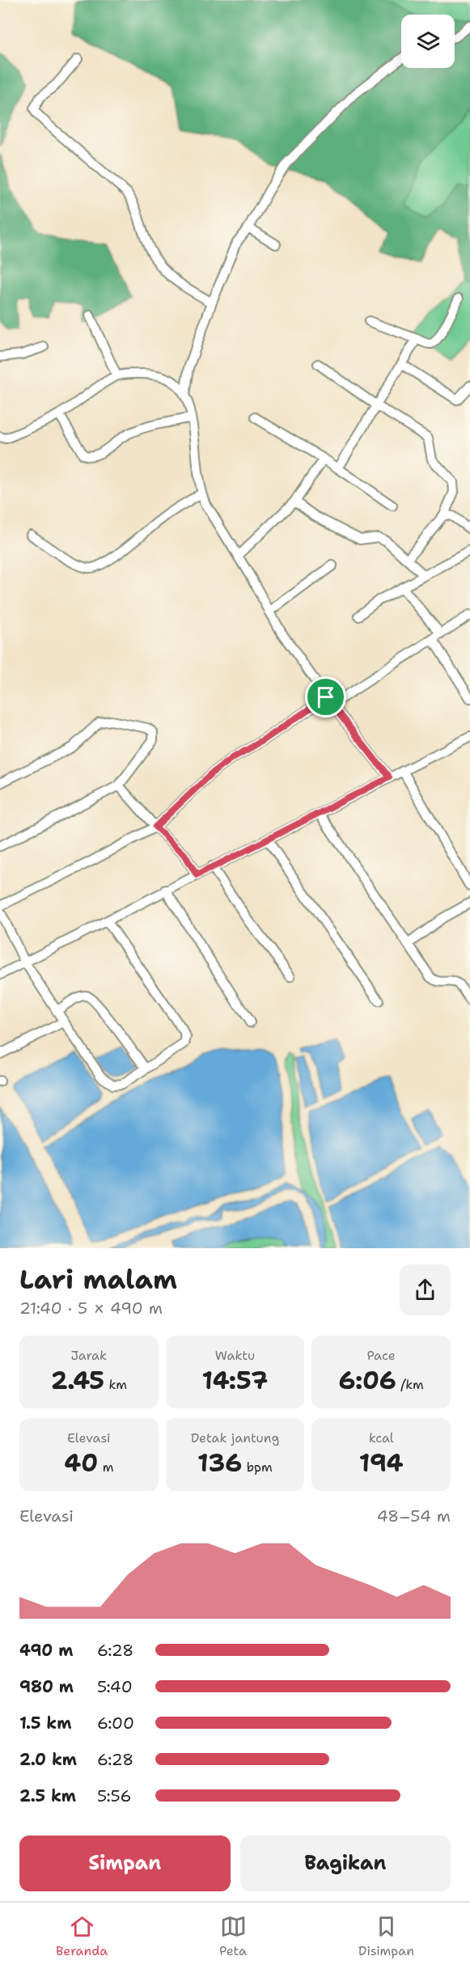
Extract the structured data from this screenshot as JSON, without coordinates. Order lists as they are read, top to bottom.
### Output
{
  "page": {
    "heading": ["Lari malam", "21:40 · 5 × 490 m"],
    "stats": [
      ["Jarak", "2.45 km"],
      ["Waktu", "14:57"],
      ["Pace", "6:06 /km"],
      ["Elevasi", "40 m"],
      ["Detak jantung", "136 bpm"],
      ["kcal", "194"]
    ],
    "chart": ["Elevasi", "48–54 m"],
    "list": [
      {
        "name": "490 m",
        "note": "6:28"
      },
      {
        "name": "980 m",
        "note": "5:40"
      },
      {
        "name": "1.5 km",
        "note": "6:00"
      },
      {
        "name": "2.0 km",
        "note": "6:28"
      },
      {
        "name": "2.5 km",
        "note": "5:56"
      }
    ],
    "buttons": ["Simpan", "Bagikan"],
    "tabs": ["Beranda", "Peta", "Disimpan"]
  }
}
